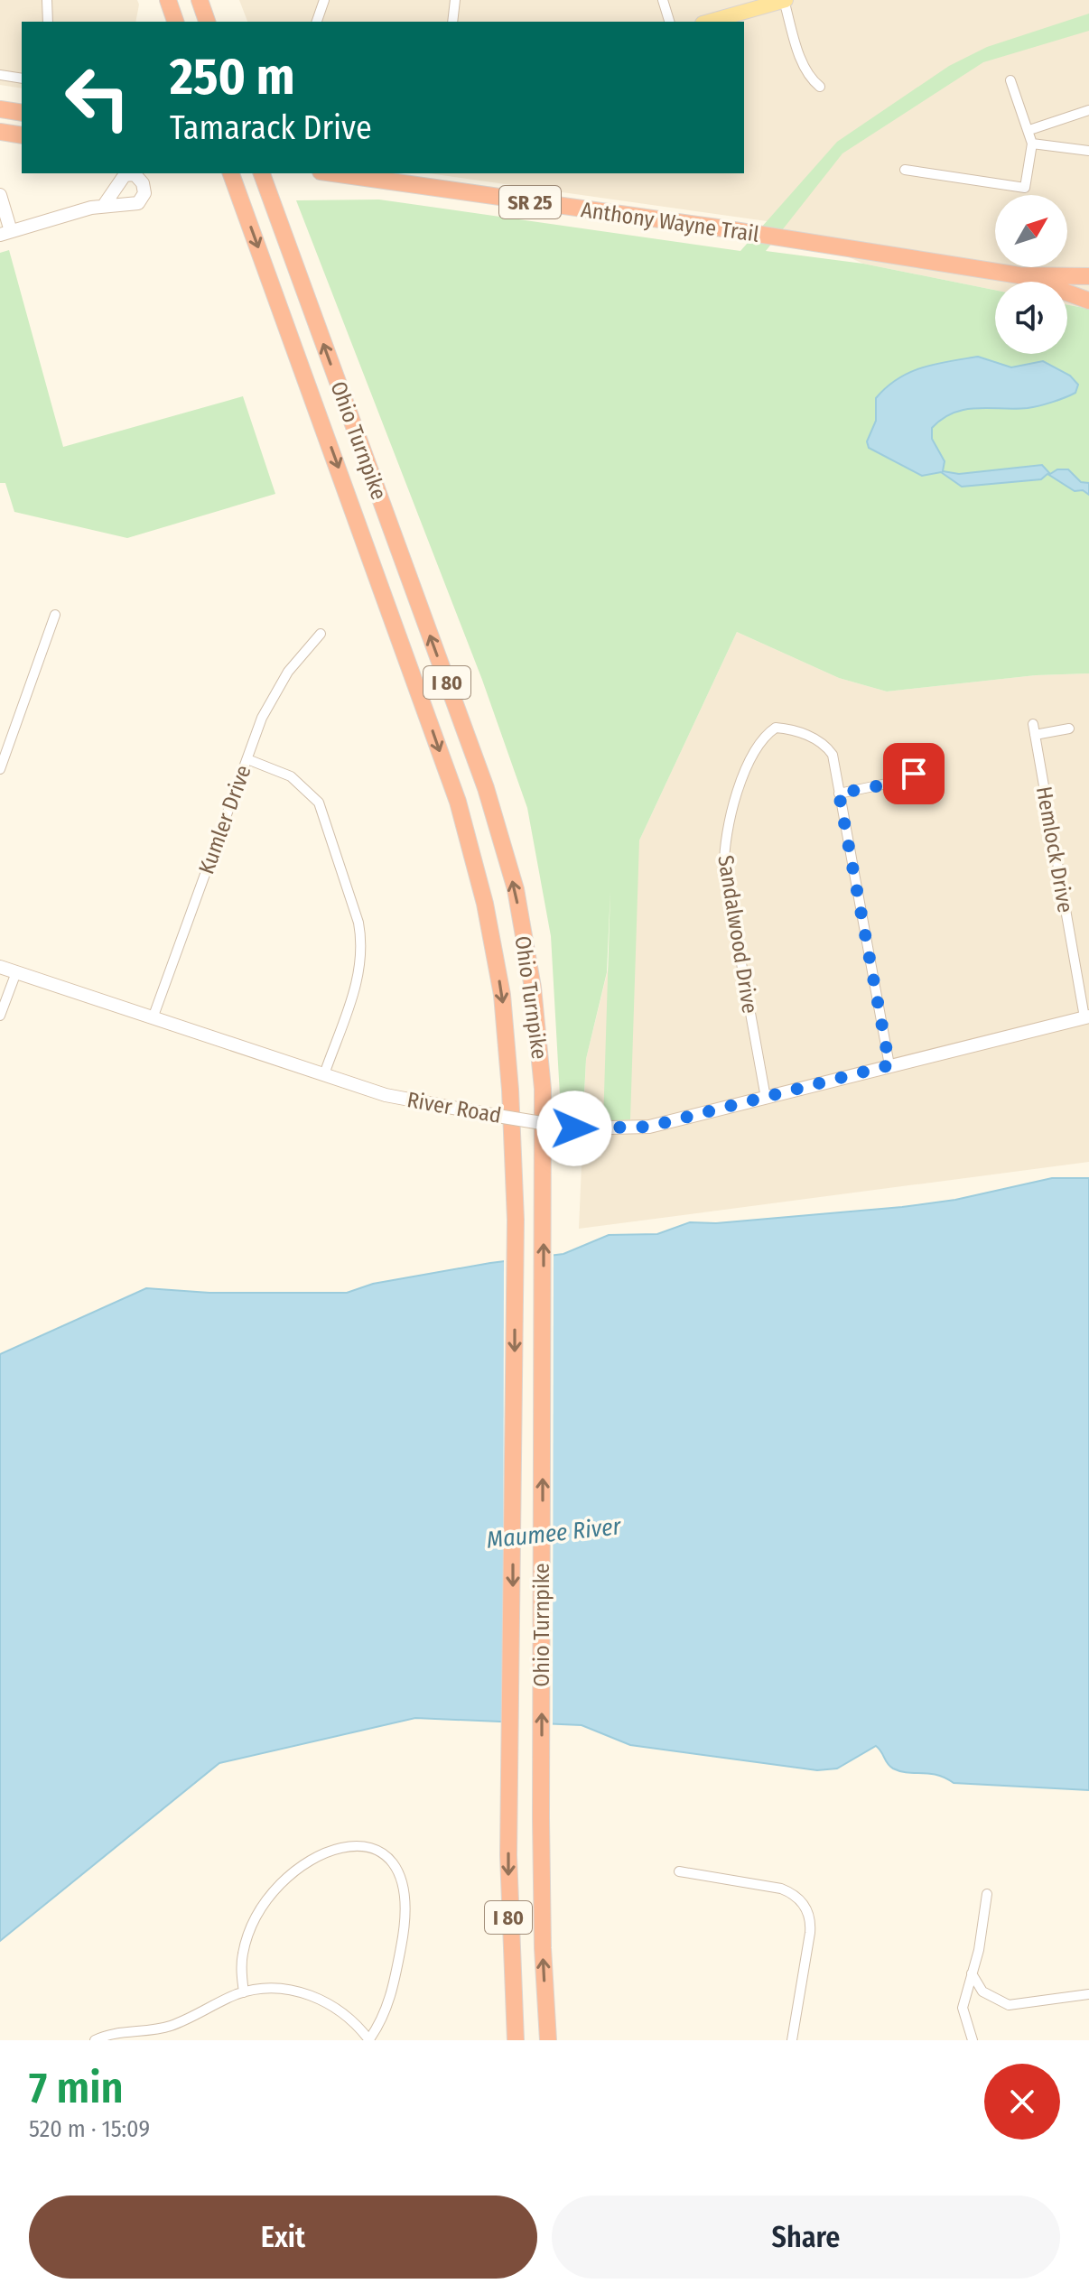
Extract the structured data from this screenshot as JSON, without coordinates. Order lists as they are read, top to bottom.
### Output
{
  "streets": {
    "highway": [
      "SR 25",
      "Anthony Wayne Trail",
      "Ohio Turnpike",
      "I 80"
    ],
    "street": [
      "Kumler Drive",
      "Hemlock Drive",
      "Sandalwood Drive",
      "River Road"
    ]
  },
  "crossings": [
    ["Kumler Drive", "River Road"],
    ["Hemlock Drive", "River Road"],
    ["Sandalwood Drive", "River Road"]
  ],
  "water": ["Maumee River"],
  "north": "top right",
  "page": {
    "turn": ["250 m", "Tamarack Drive"],
    "heading": ["7 min", "520 m · 15:09"],
    "buttons": ["Exit", "Share"]
  }
}
